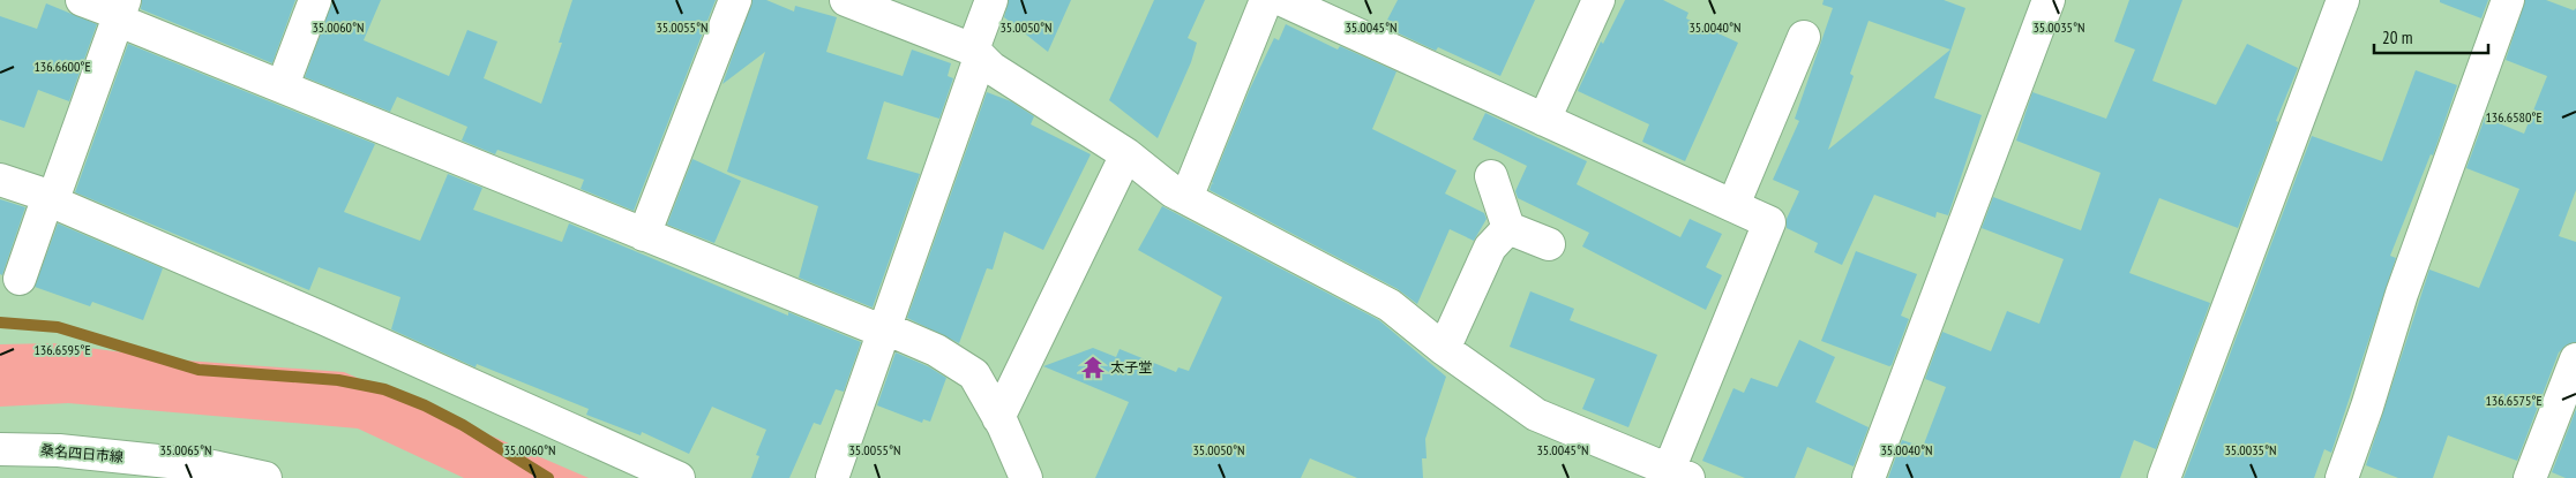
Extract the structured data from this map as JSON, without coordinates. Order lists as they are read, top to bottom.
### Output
{
  "streets": {
    "street": ["桑名四日市線"]
  },
  "places": {
    "temple": ["太子堂"]
  },
  "scale_bar": "20 m",
  "coordinates": [
    "35.0060°N",
    "35.0055°N",
    "35.0050°N",
    "35.0035°N",
    "35.0045°N",
    "35.0040°N",
    "136.6600°E",
    "136.6580°E",
    "136.6595°E",
    "136.6575°E",
    "35.0065°N"
  ]
}
